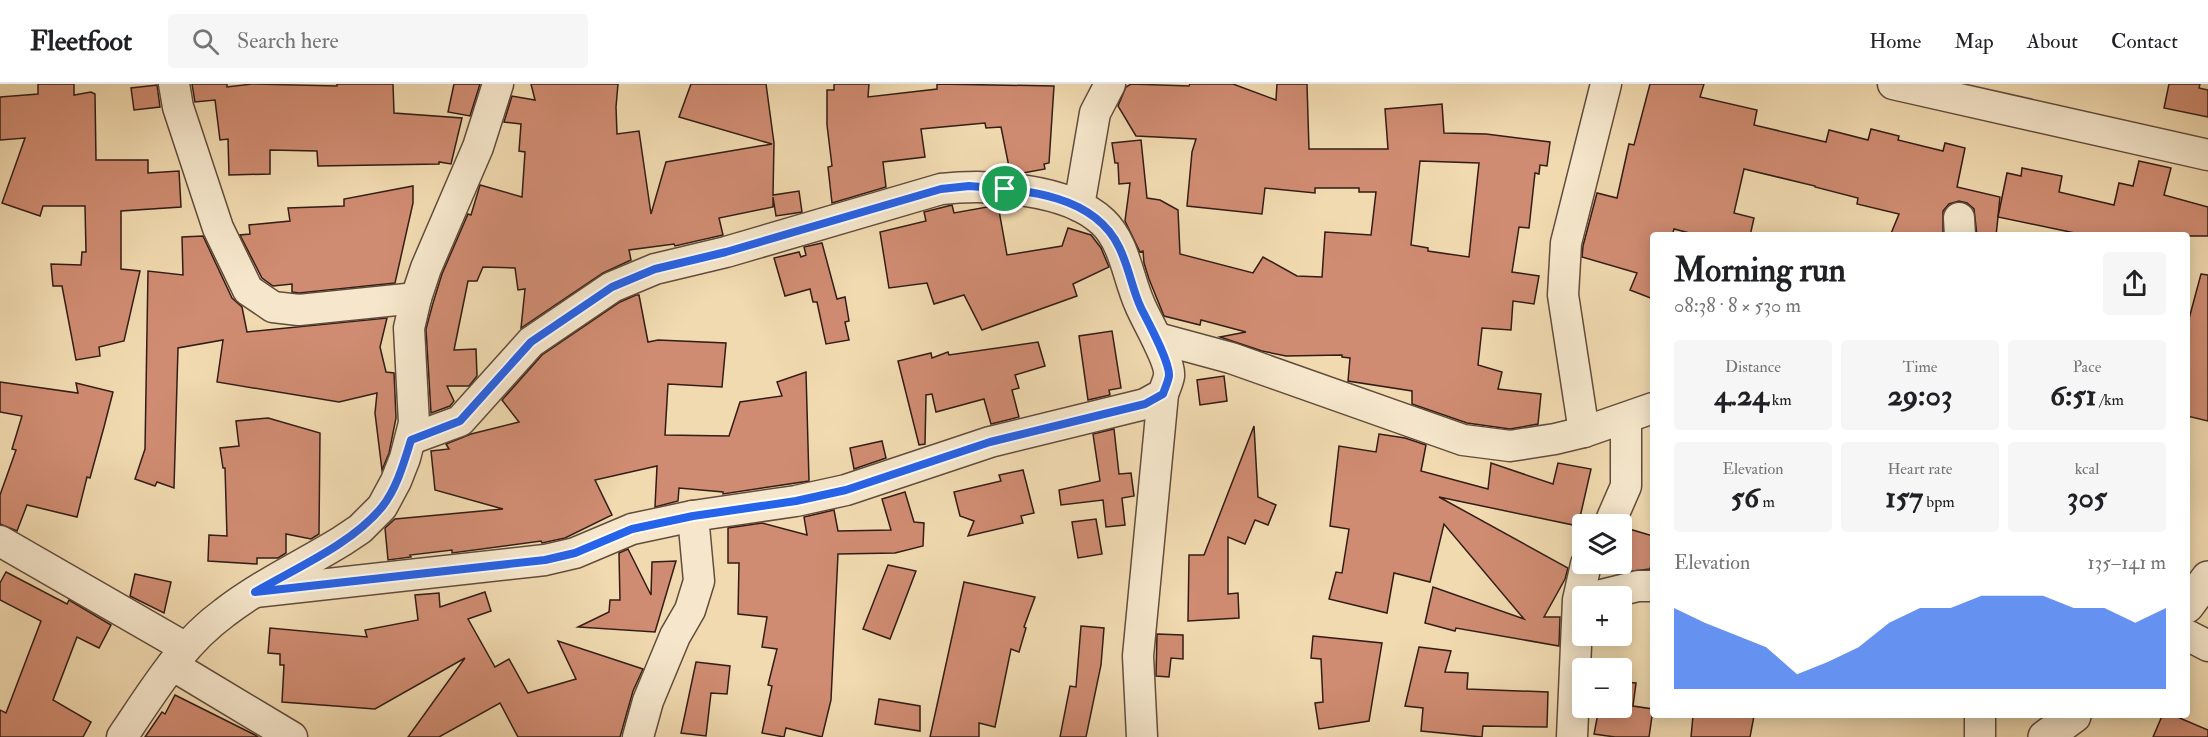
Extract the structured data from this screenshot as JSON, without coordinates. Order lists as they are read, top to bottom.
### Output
{
  "page": {
    "header": "Fleetfoot",
    "search": "Search here",
    "nav": [
      "Home",
      "Map",
      "About",
      "Contact"
    ],
    "heading": ["Morning run", "08:38 · 8 × 530 m"],
    "stats": [
      ["Distance", "4.24 km"],
      ["Time", "29:03"],
      ["Pace", "6:51 /km"],
      ["Elevation", "56 m"],
      ["Heart rate", "157 bpm"],
      ["kcal", "305"]
    ],
    "map_buttons": ["+", "−"],
    "chart": ["Elevation", "135–141 m"]
  }
}
